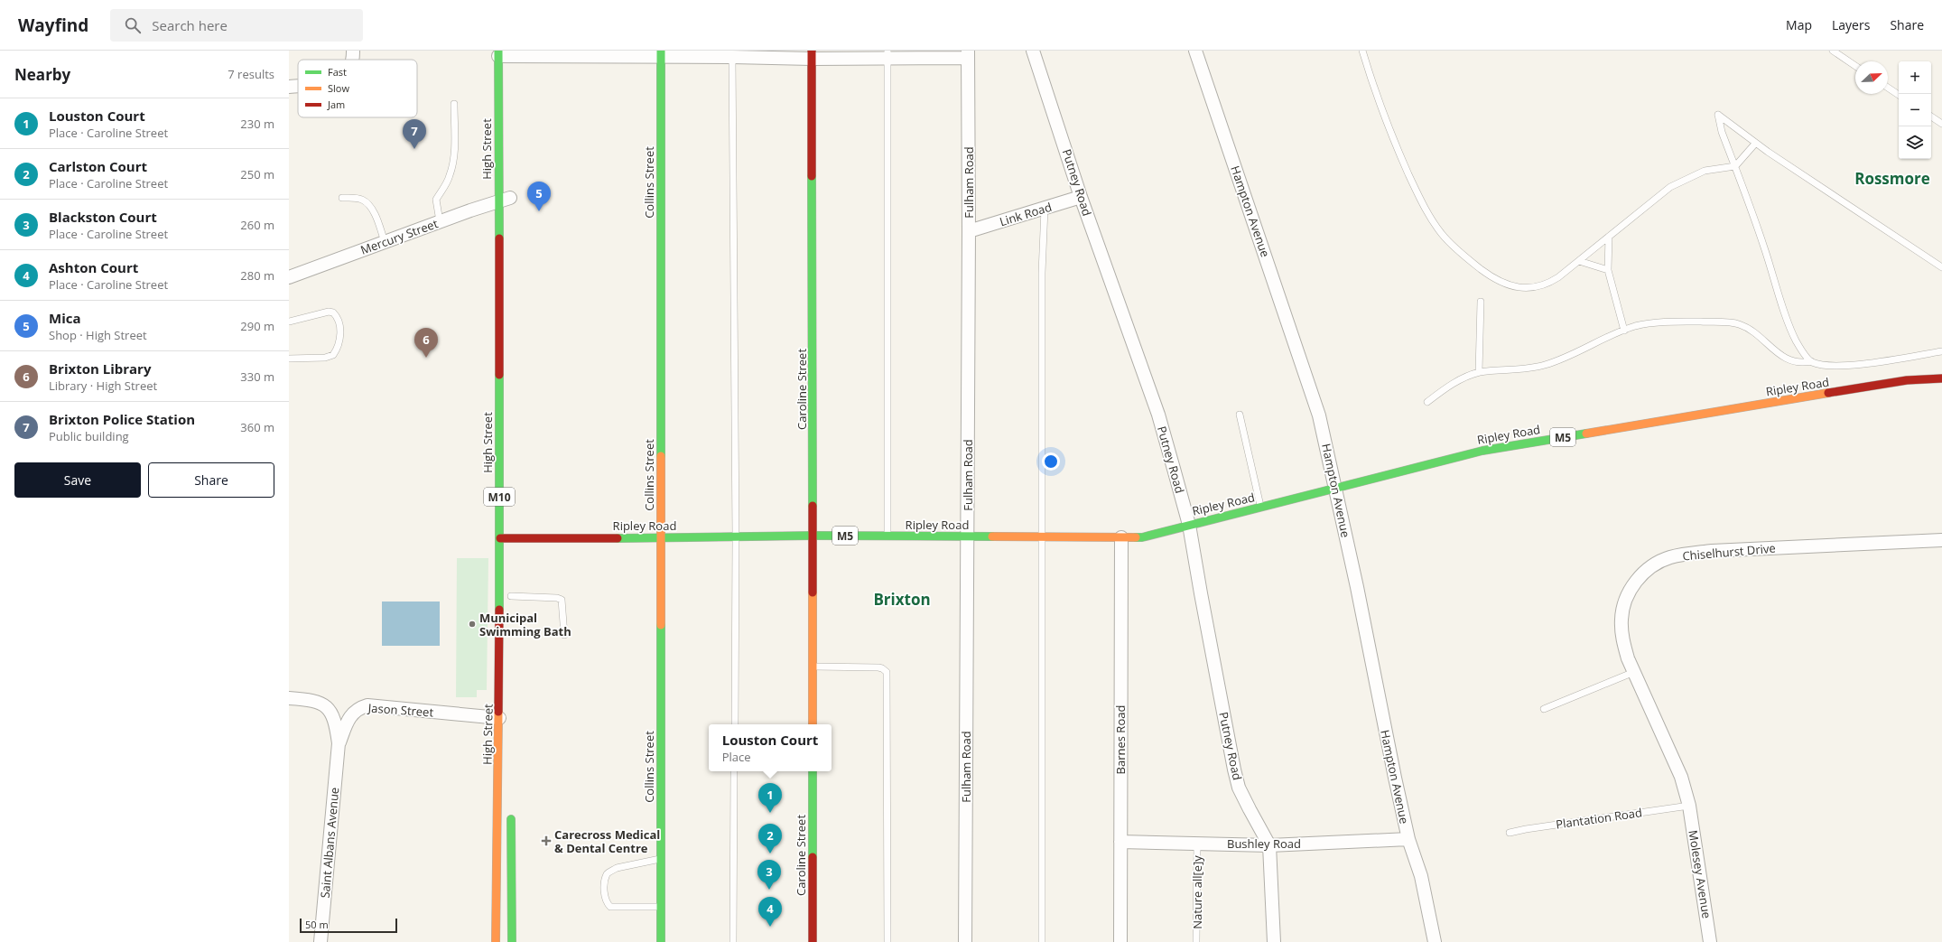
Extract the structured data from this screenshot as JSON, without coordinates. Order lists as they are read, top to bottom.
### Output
{
  "streets": {
    "main road": [
      "High Street",
      "Collins Street",
      "Ripley Road",
      "Caroline Street",
      "M5",
      "M10"
    ],
    "street": [
      "Fulham Road",
      "Putney Road",
      "Hampton Avenue",
      "Link Road",
      "Mercury Street",
      "Chiselhurst Drive",
      "Jason Street",
      "Barnes Road",
      "Saint Albans Avenue",
      "Bushley Road",
      "Molesey Avenue"
    ],
    "lane": ["Plantation Road", "Nature all[e]y"]
  },
  "crossings": [
    ["High Street", "Mercury Street"],
    ["High Street", "Ripley Road"],
    ["High Street", "Jason Street"],
    ["Collins Street", "Ripley Road"],
    ["Fulham Road", "Link Road"],
    ["Fulham Road", "Ripley Road"],
    ["Putney Road", "Link Road"],
    ["Putney Road", "Ripley Road"],
    ["Putney Road", "Bushley Road"],
    ["Hampton Avenue", "Ripley Road"],
    ["Hampton Avenue", "Bushley Road"],
    ["Ripley Road", "Caroline Street"],
    ["Ripley Road", "Barnes Road"],
    ["Chiselhurst Drive", "Plantation Road"],
    ["Chiselhurst Drive", "Molesey Avenue"],
    ["Jason Street", "Saint Albans Avenue"],
    ["Barnes Road", "Bushley Road"],
    ["Plantation Road", "Molesey Avenue"],
    ["Bushley Road", "Nature all[e]y"]
  ],
  "districts": ["Rossmore", "Brixton"],
  "places": {
    "other": ["Municipal Swimming Bath"],
    "health": ["Carecross Medical & Dental Centre"]
  },
  "legend": ["Fast", "Slow", "Jam"],
  "scale_bar": "50 m",
  "north": "top right",
  "page": {
    "header": "Wayfind",
    "search": "Search here",
    "nav": ["Map", "Layers", "Share"],
    "heading": ["Nearby", "7 results"],
    "map_buttons": ["+", "−"],
    "list": [
      {
        "mark": "1",
        "name": "Louston Court",
        "note": "Place · Caroline Street",
        "value": "230 m"
      },
      {
        "mark": "2",
        "name": "Carlston Court",
        "note": "Place · Caroline Street",
        "value": "250 m"
      },
      {
        "mark": "3",
        "name": "Blackston Court",
        "note": "Place · Caroline Street",
        "value": "260 m"
      },
      {
        "mark": "4",
        "name": "Ashton Court",
        "note": "Place · Caroline Street",
        "value": "280 m"
      },
      {
        "mark": "5",
        "name": "Mica",
        "note": "Shop · High Street",
        "value": "290 m"
      },
      {
        "mark": "6",
        "name": "Brixton Library",
        "note": "Library · High Street",
        "value": "330 m"
      },
      {
        "mark": "7",
        "name": "Brixton Police Station",
        "note": "Public building",
        "value": "360 m"
      }
    ],
    "pins": [
      "7",
      "5",
      "6",
      "1",
      "2",
      "3",
      "4"
    ],
    "buttons": ["Save", "Share"],
    "popup": ["Louston Court", "Place"],
    "scale": "50 m"
  }
}
